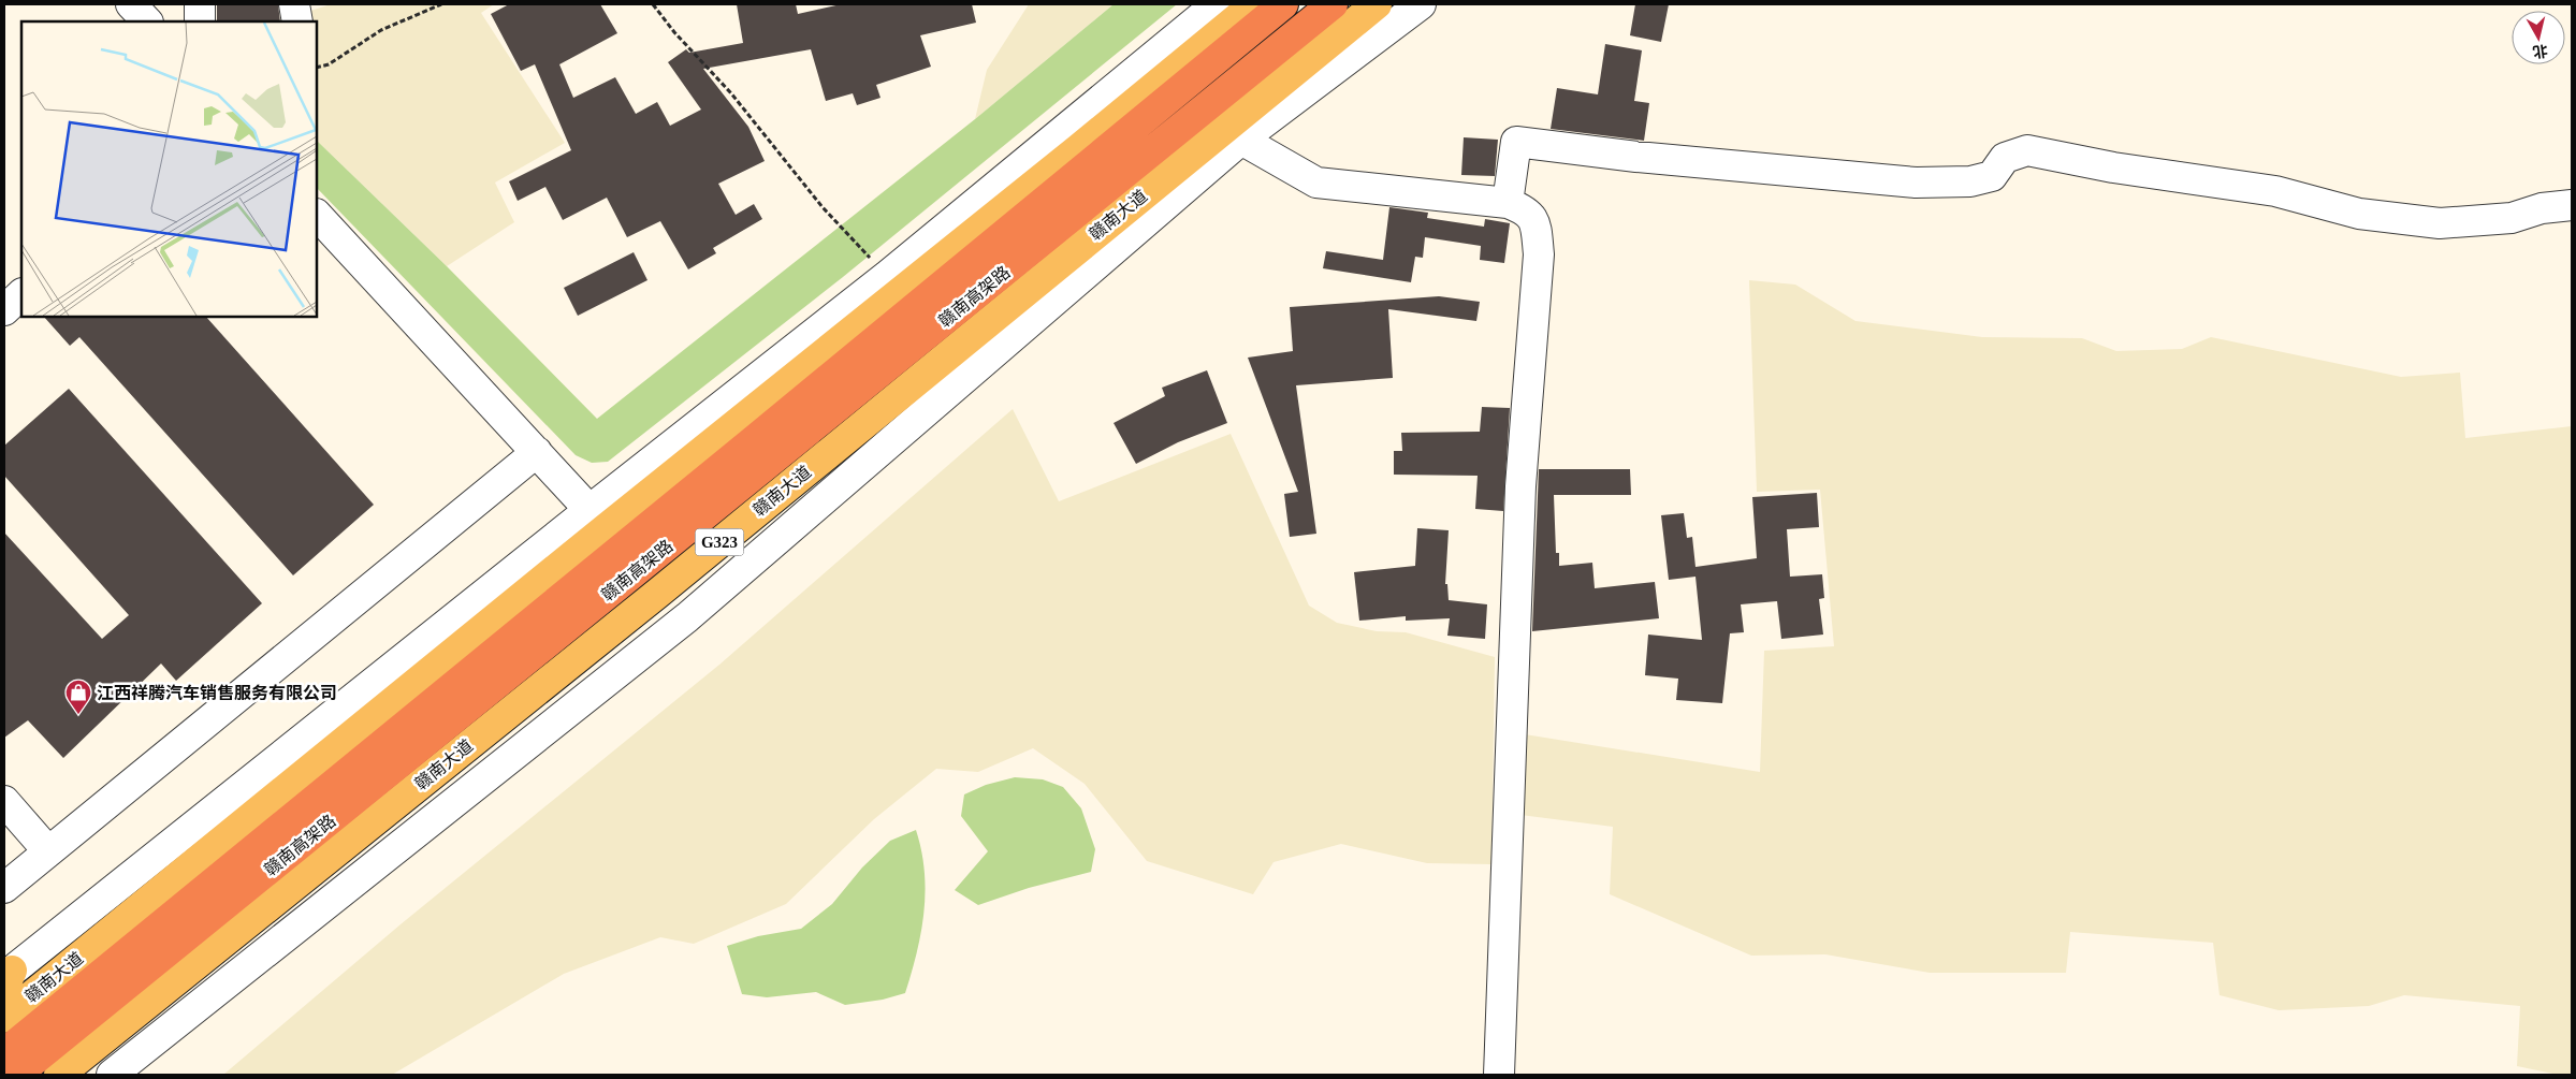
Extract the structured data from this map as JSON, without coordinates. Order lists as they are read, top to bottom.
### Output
{
  "streets": {
    "highway": ["赣南高架路"],
    "main road": ["赣南大道", "G323"]
  },
  "places": {
    "shop": ["江西祥腾汽车销售服务有限公司"]
  },
  "north": "bottom"
}
